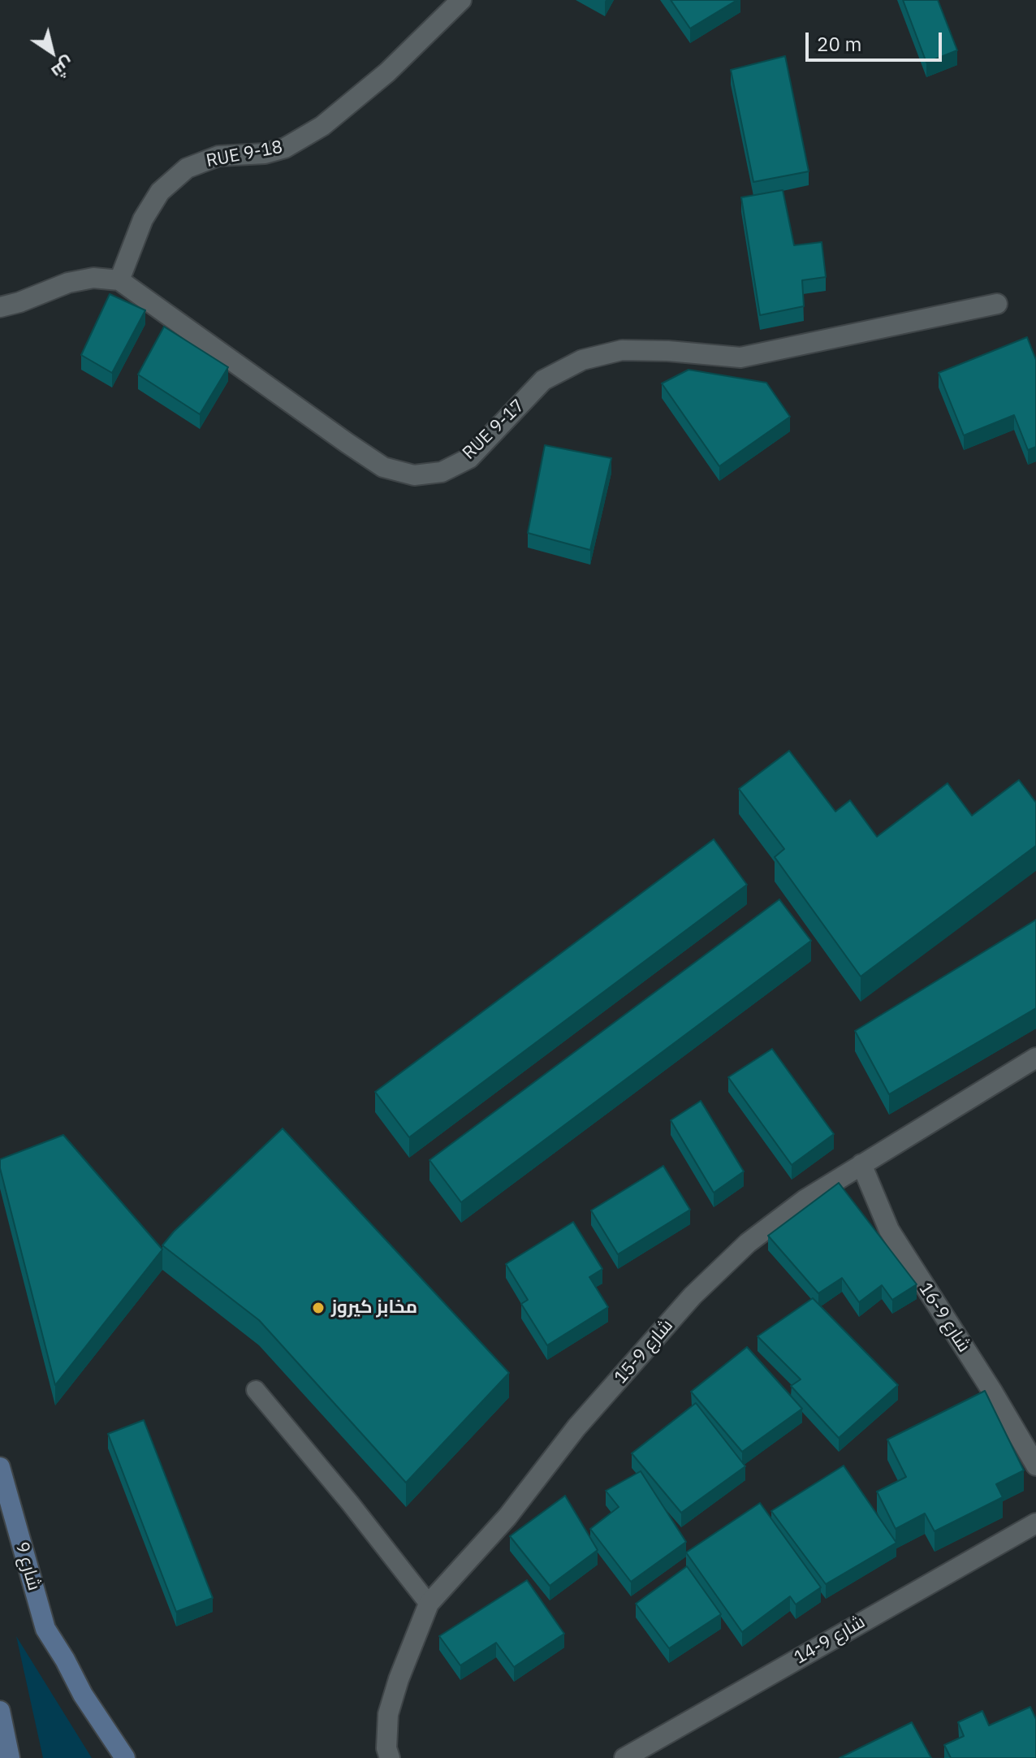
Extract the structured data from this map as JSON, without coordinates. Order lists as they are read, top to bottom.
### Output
{
  "streets": {
    "main road": ["شارع 9"],
    "street": [
      "RUE 9-18",
      "RUE 9-17",
      "شارع 9-16",
      "شارع 9-15",
      "شارع 9-14"
    ]
  },
  "crossings": [
    ["RUE 9-18", "RUE 9-17"],
    ["شارع 9-16", "شارع 9-15"]
  ],
  "places": ["مخابز كيروز"],
  "scale_bar": "20 m",
  "north": "bottom right"
}
